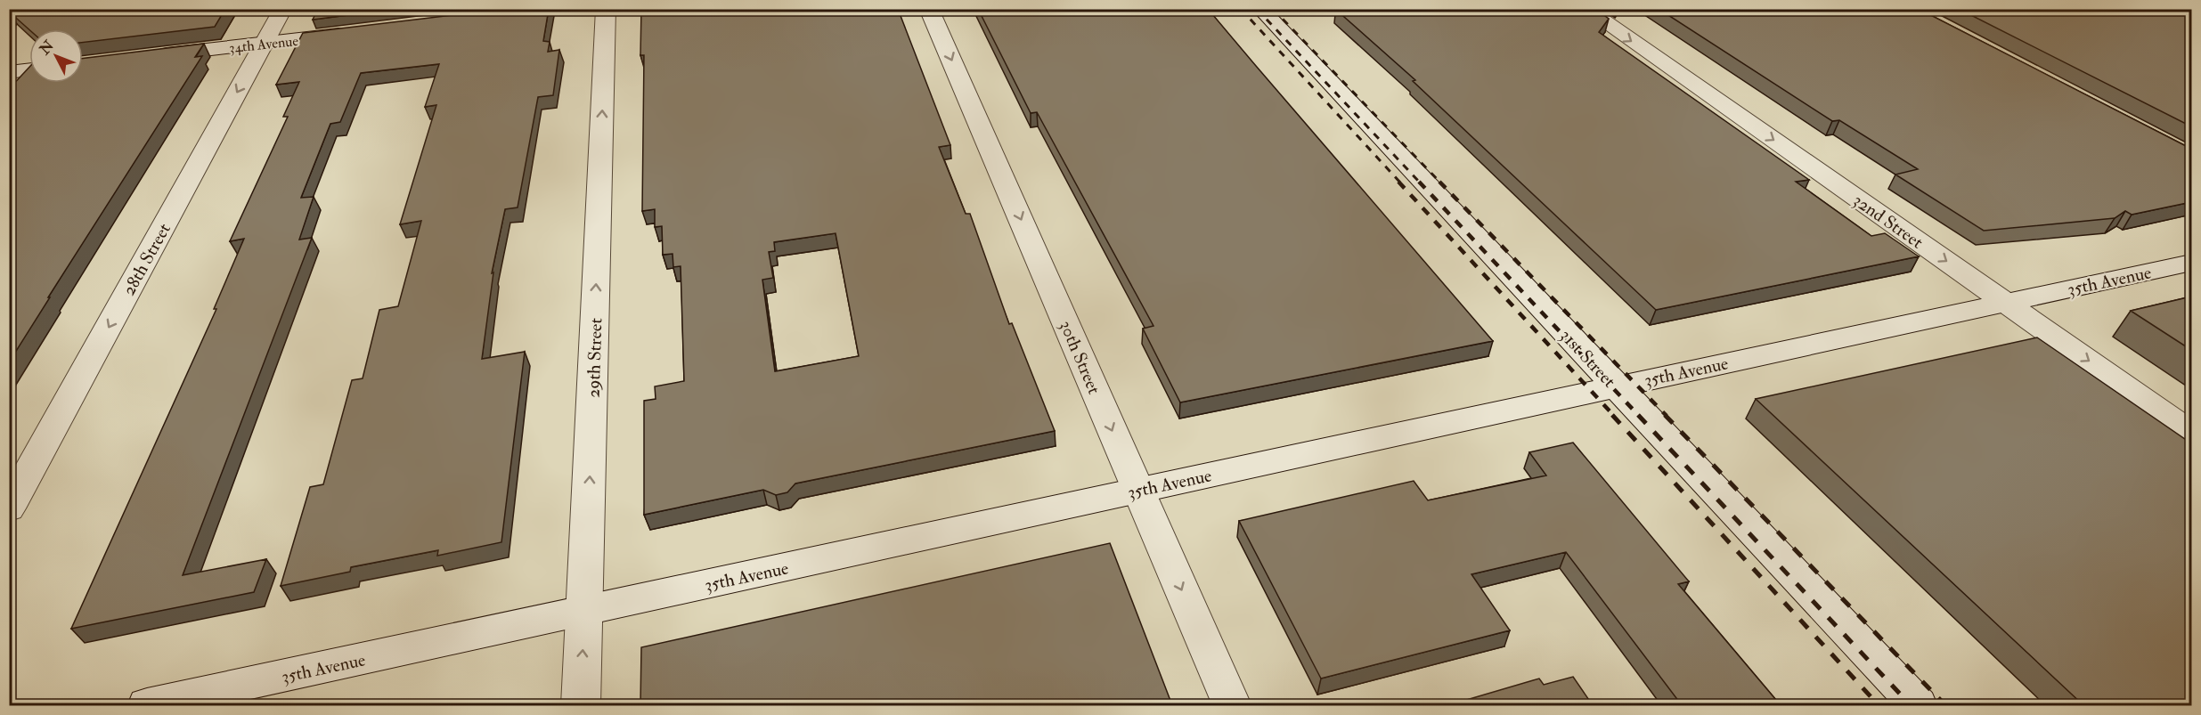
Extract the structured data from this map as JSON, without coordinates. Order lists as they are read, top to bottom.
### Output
{
  "streets": {
    "street": [
      "34th Avenue",
      "32nd Street",
      "28th Street",
      "35th Avenue",
      "30th Street",
      "29th Street",
      "31st Street"
    ]
  },
  "crossings": [
    ["34th Avenue", "28th Street"],
    ["32nd Street", "35th Avenue"],
    ["35th Avenue", "30th Street"],
    ["35th Avenue", "29th Street"],
    ["35th Avenue", "31st Street"]
  ],
  "one_way": [
    "32nd Street",
    "28th Street",
    "30th Street",
    "29th Street"
  ],
  "north": "top left"
}
